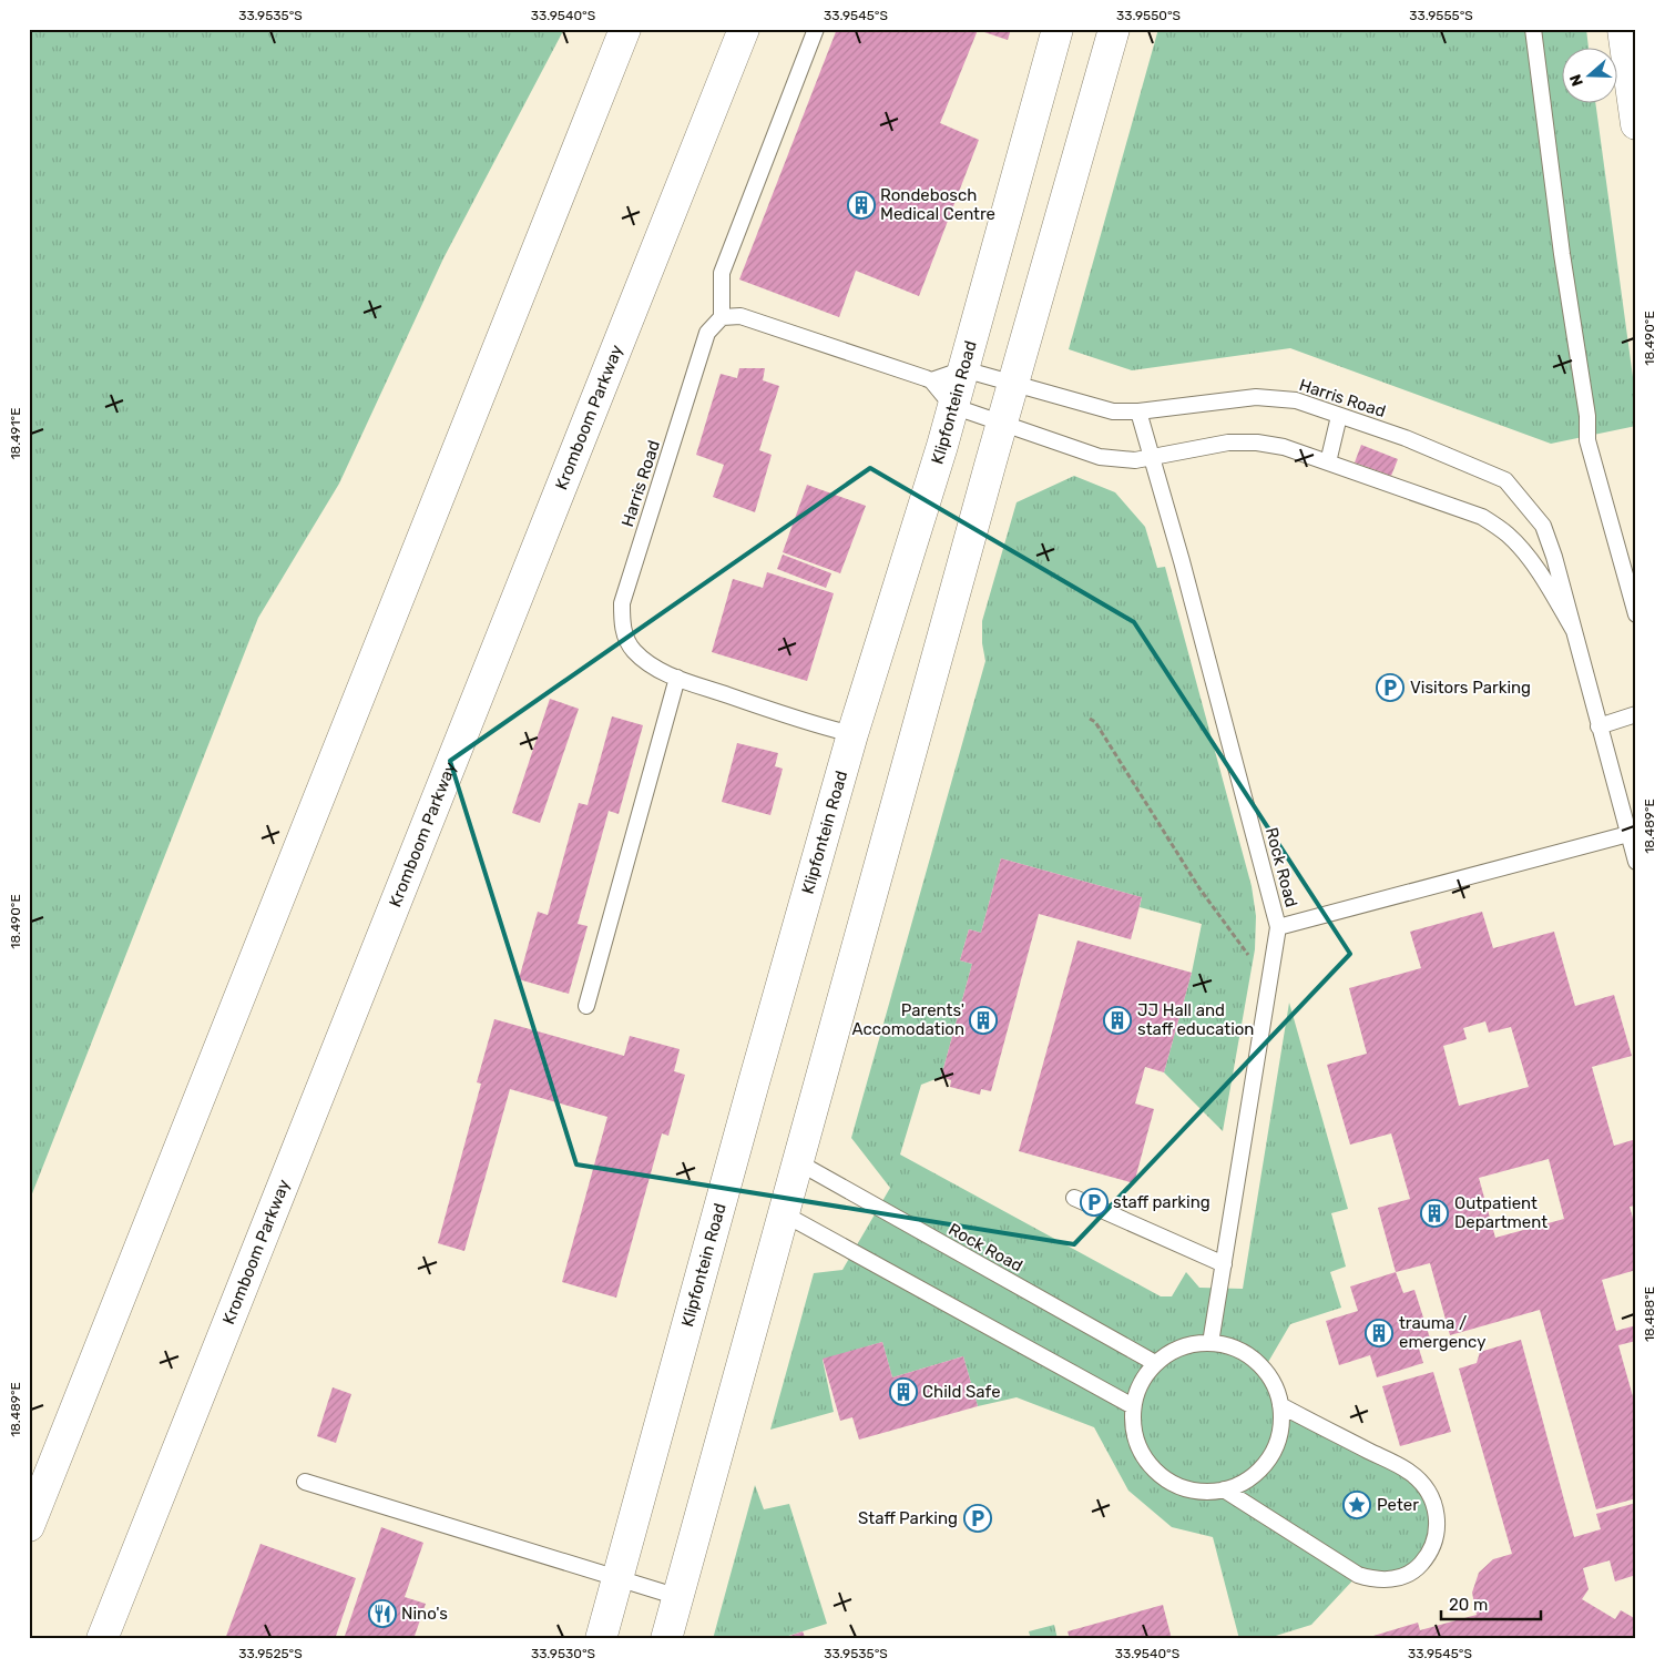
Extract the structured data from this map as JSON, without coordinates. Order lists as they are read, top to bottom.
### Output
{
  "streets": {
    "main road": ["Klipfontein Road", "Kromboom Parkway"],
    "lane": ["Harris Road", "Rock Road"]
  },
  "crossings": [
    ["Harris Road", "Klipfontein Road"],
    ["Harris Road", "Rock Road"]
  ],
  "places": {
    "building": [
      "Rondebosch Medical Centre",
      "Parents' Accomodation",
      "JJ Hall and staff education",
      "Outpatient Department",
      "trauma / emergency",
      "Child Safe"
    ],
    "parking": ["Visitors Parking", "staff parking", "Staff Parking"],
    "place": ["Peter"],
    "restaurant": ["Nino's"]
  },
  "scale_bar": "20 m",
  "north": "left",
  "coordinates": [
    "33.9535°S",
    "33.9540°S",
    "33.9545°S",
    "33.9550°S",
    "33.9555°S",
    "18.490°E",
    "18.491°E",
    "18.489°E",
    "18.488°E",
    "33.9525°S",
    "33.9530°S"
  ]
}
